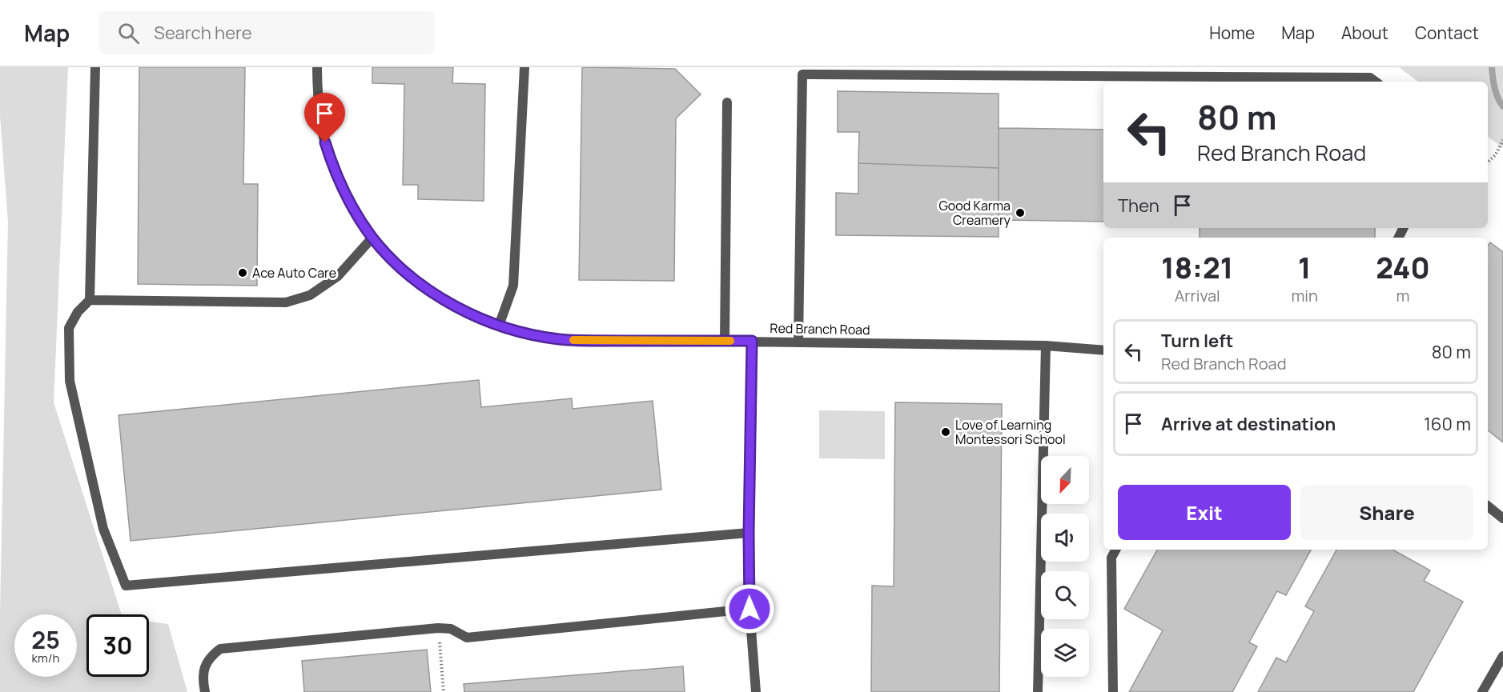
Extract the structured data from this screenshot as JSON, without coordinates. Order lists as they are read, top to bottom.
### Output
{
  "streets": {
    "street": ["Red Branch Road"]
  },
  "places": ["Good Karma Creamery", "Ace Auto Care", "Love of Learning Montessori School"],
  "north": "bottom left",
  "page": {
    "header": "Map",
    "search": "Search here",
    "nav": [
      "Home",
      "Map",
      "About",
      "Contact"
    ],
    "turn": ["80 m", "Red Branch Road"],
    "then": "Then",
    "eta": [
      "18:21",
      "Arrival",
      "1",
      "min",
      "240",
      "m"
    ],
    "list": [
      {
        "name": "Turn left",
        "note": "Red Branch Road",
        "value": "80 m"
      },
      {
        "name": "Arrive at destination",
        "value": "160 m"
      }
    ],
    "buttons": ["Exit", "Share"],
    "speed": "25 km/h",
    "limit": "30"
  }
}
